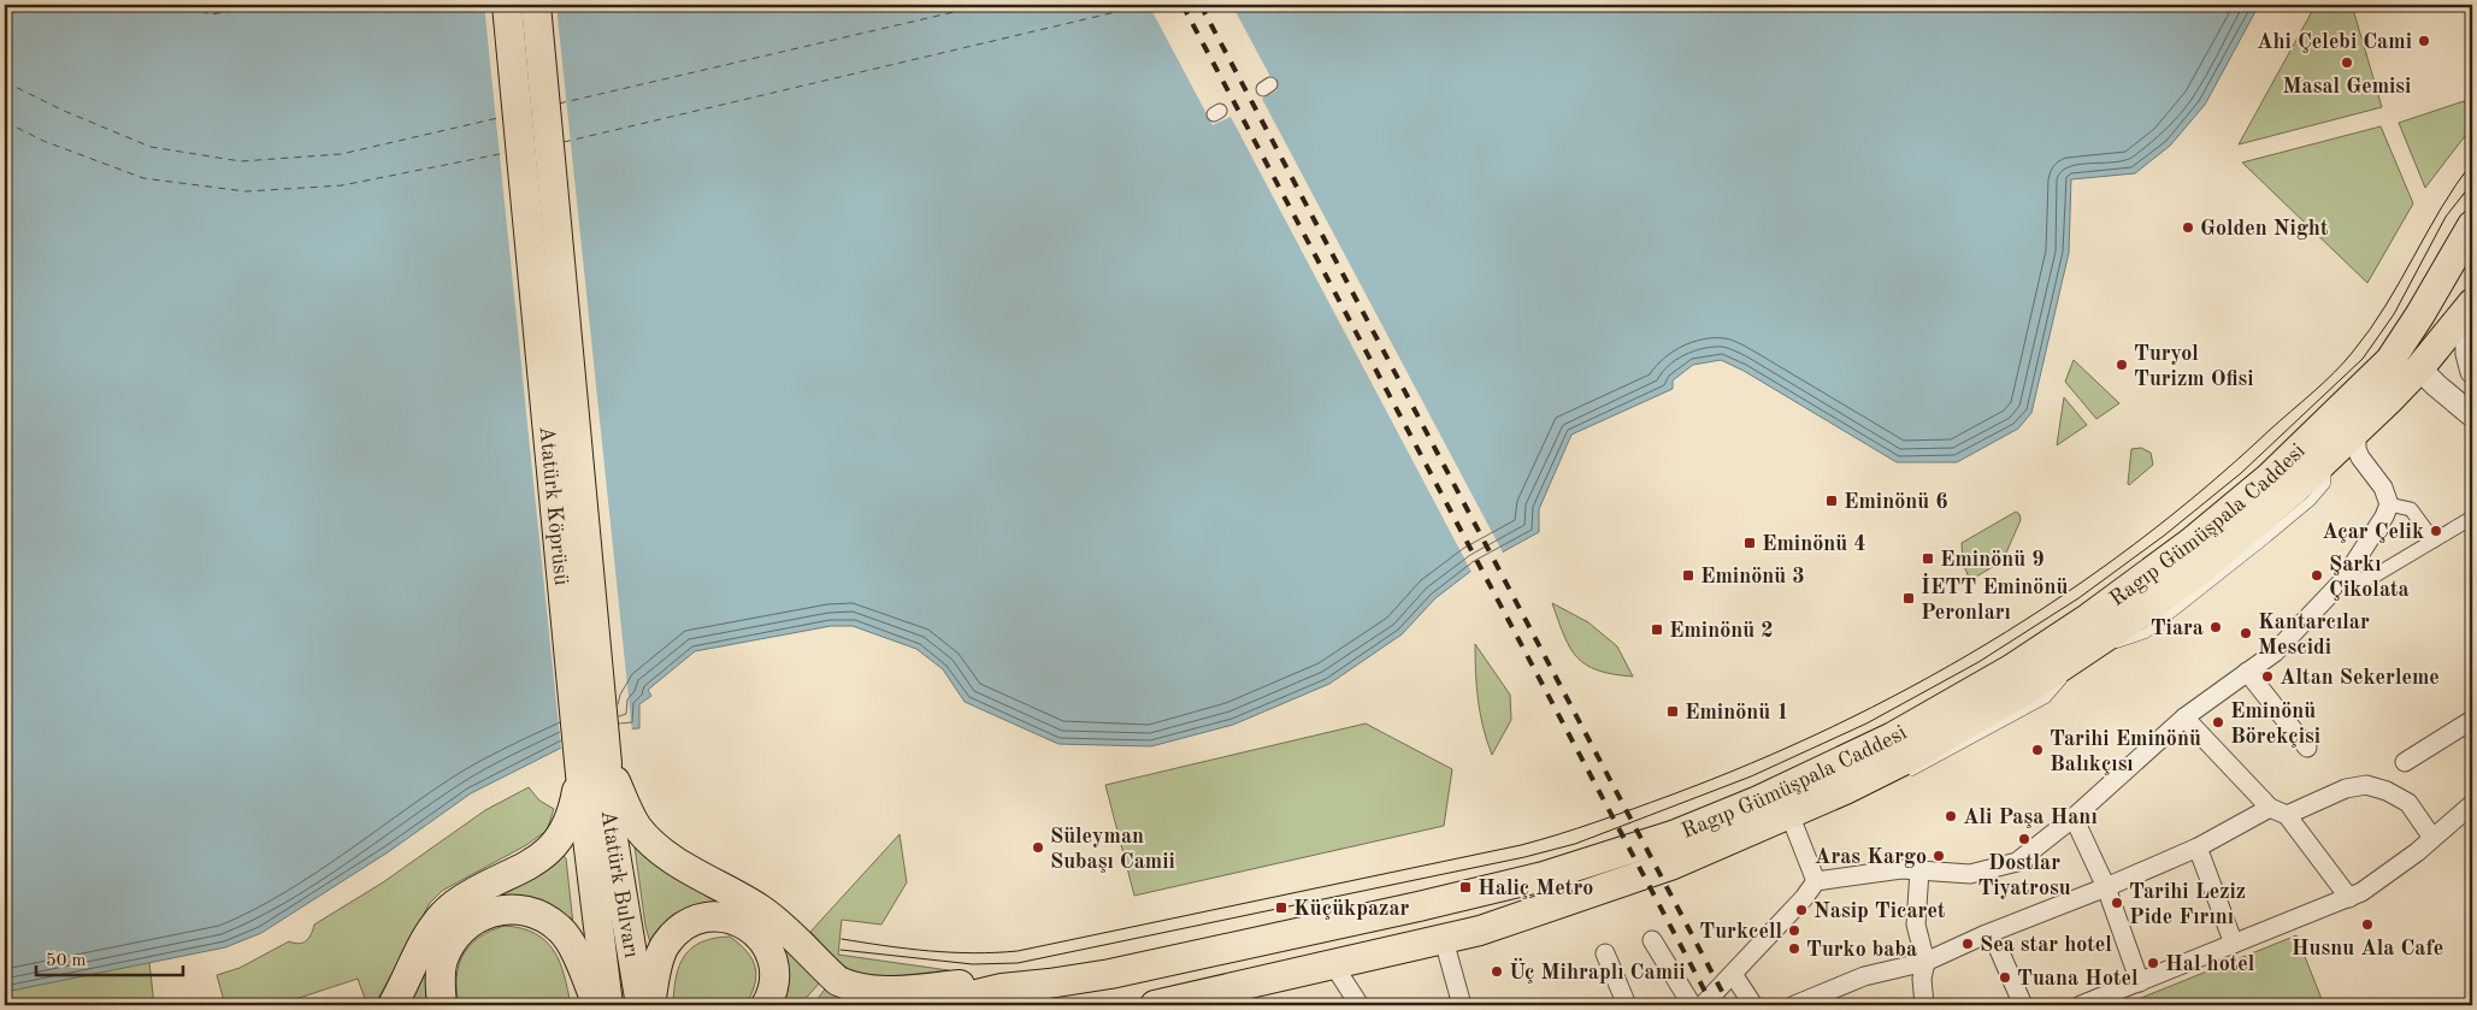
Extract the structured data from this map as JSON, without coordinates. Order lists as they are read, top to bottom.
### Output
{
  "streets": {
    "main road": ["Atatürk Köprüsü", "Ragıp Gümüşpala Caddesi", "Atatürk Bulvarı"]
  },
  "crossings": [
    ["Atatürk Köprüsü", "Atatürk Bulvarı"]
  ],
  "places": {
    "other": [
      "Ahi Çelebi Cami",
      "Masal Gemisi",
      "Golden Night",
      "Turyol Turizm Ofisi",
      "Açar Çelik",
      "Şarkı Çikolata",
      "Tiara",
      "Kantarcılar Mescidi",
      "Altan Sekerleme",
      "Eminönü Börekçisi",
      "Tarihi Eminönü Balıkçısı",
      "Ali Paşa Hanı",
      "Dostlar Tiyatrosu",
      "Süleyman Subaşı Camii",
      "Aras Kargo",
      "Tarihi Leziz Pide Fırını",
      "Nasip Ticaret",
      "Husnu Ala Cafe",
      "Turkcell",
      "Sea star hotel",
      "Turko baba",
      "Hal hotel",
      "Üç Mihraplı Camii",
      "Tuana Hotel"
    ],
    "transit": [
      "Eminönü 6",
      "Eminönü 4",
      "Eminönü 9",
      "Eminönü 3",
      "İETT Eminönü Peronları",
      "Eminönü 2",
      "Eminönü 1",
      "Haliç Metro",
      "Küçükpazar"
    ]
  },
  "scale_bar": "50 m"
}
